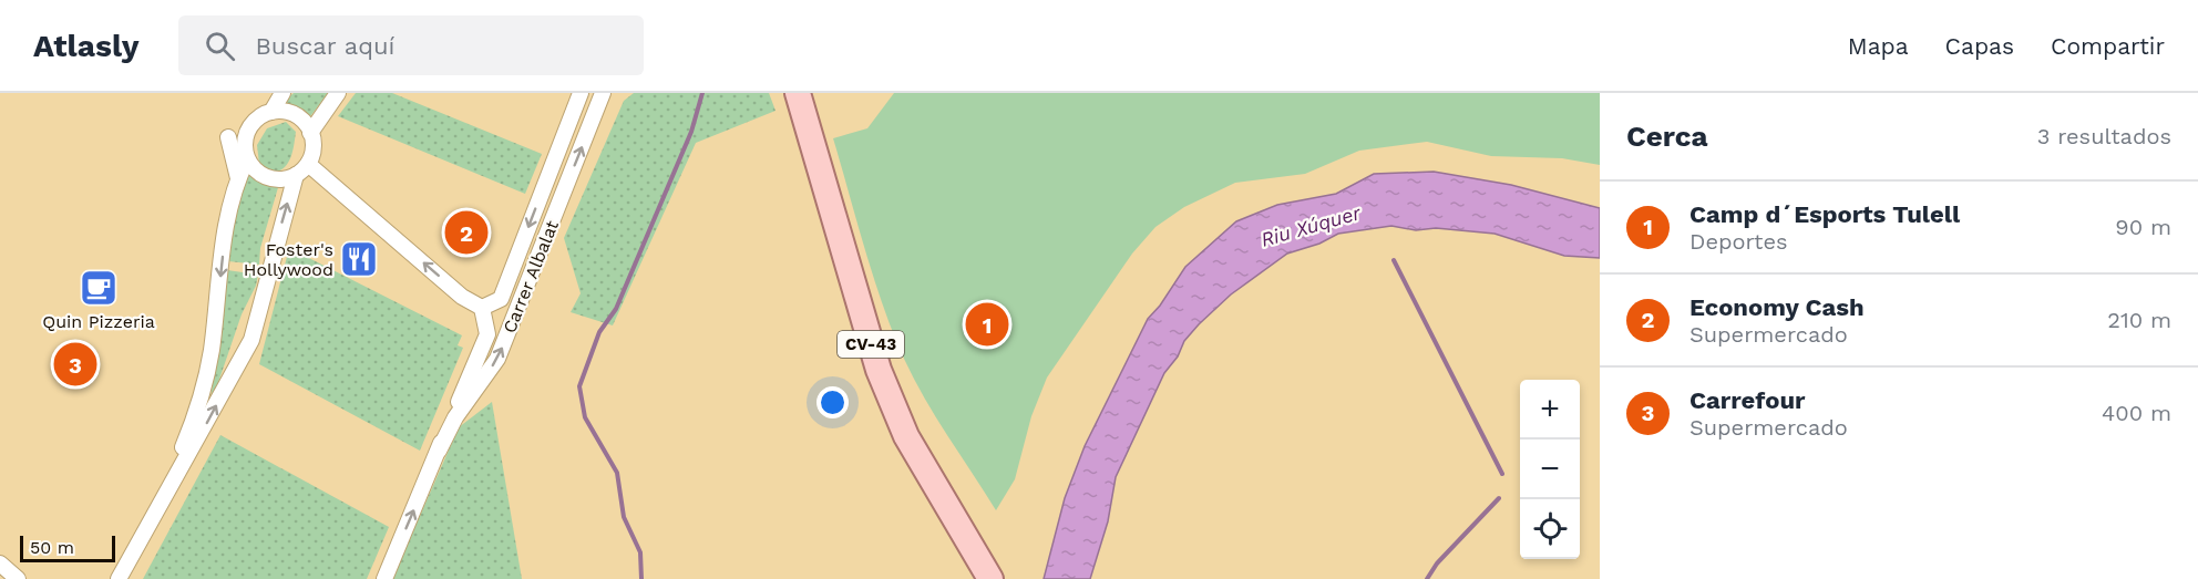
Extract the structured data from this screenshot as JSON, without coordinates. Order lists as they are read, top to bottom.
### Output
{
  "streets": {
    "main road": ["CV-43"],
    "street": ["Carrer Albalat"]
  },
  "water": ["Riu Xúquer"],
  "places": {
    "restaurant": ["Foster's Hollywood"],
    "cafe": ["Quin Pizzeria"]
  },
  "scale_bar": "50 m",
  "page": {
    "header": "Atlasly",
    "search": "Buscar aquí",
    "nav": ["Mapa", "Capas", "Compartir"],
    "heading": ["Cerca", "3 resultados"],
    "list": [
      {
        "mark": "1",
        "name": "Camp d´Esports Tulell",
        "note": "Deportes",
        "value": "90 m"
      },
      {
        "mark": "2",
        "name": "Economy Cash",
        "note": "Supermercado",
        "value": "210 m"
      },
      {
        "mark": "3",
        "name": "Carrefour",
        "note": "Supermercado",
        "value": "400 m"
      }
    ],
    "pins": ["2", "1", "3"],
    "map_buttons": ["+", "−"],
    "scale": "50 m"
  }
}
